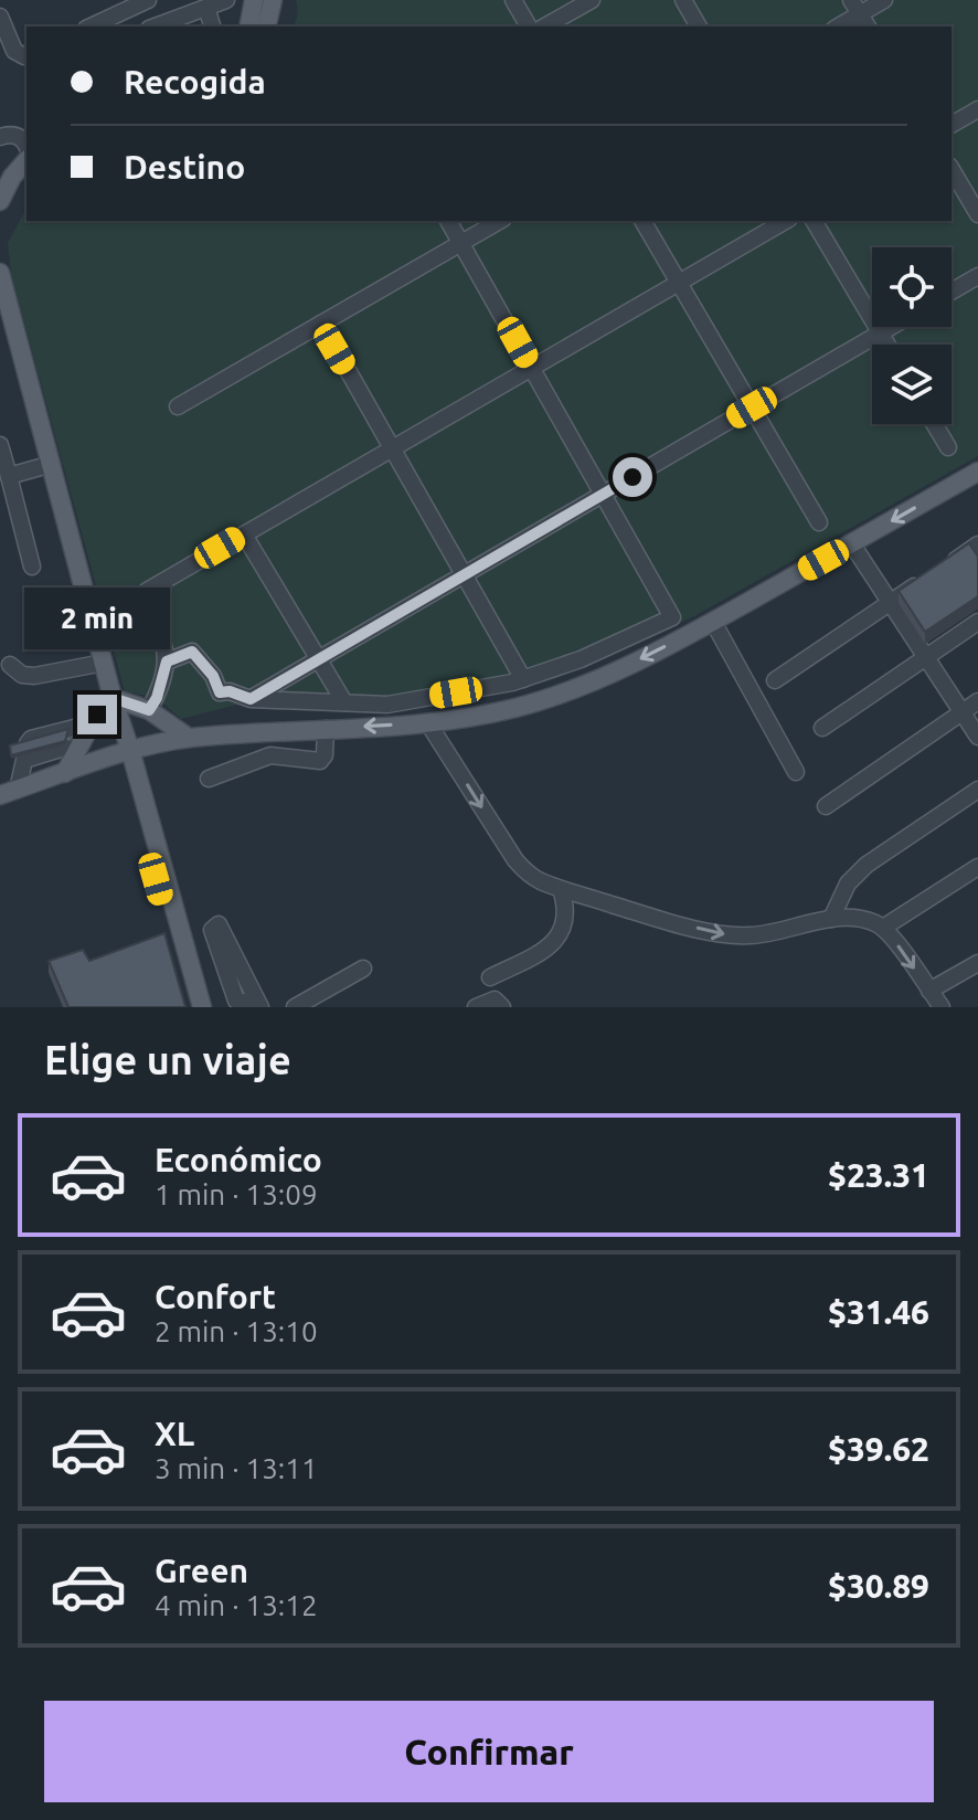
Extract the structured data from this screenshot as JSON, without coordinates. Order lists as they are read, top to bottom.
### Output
{
  "page": {
    "banner": ["Recogida", "Destino"],
    "bubble": "2 min",
    "heading": "Elige un viaje",
    "list": [
      {
        "name": "Económico",
        "note": "1 min · 13:09",
        "value": "$23.31"
      },
      {
        "name": "Confort",
        "note": "2 min · 13:10",
        "value": "$31.46"
      },
      {
        "name": "XL",
        "note": "3 min · 13:11",
        "value": "$39.62"
      },
      {
        "name": "Green",
        "note": "4 min · 13:12",
        "value": "$30.89"
      }
    ],
    "buttons": "Confirmar"
  }
}
